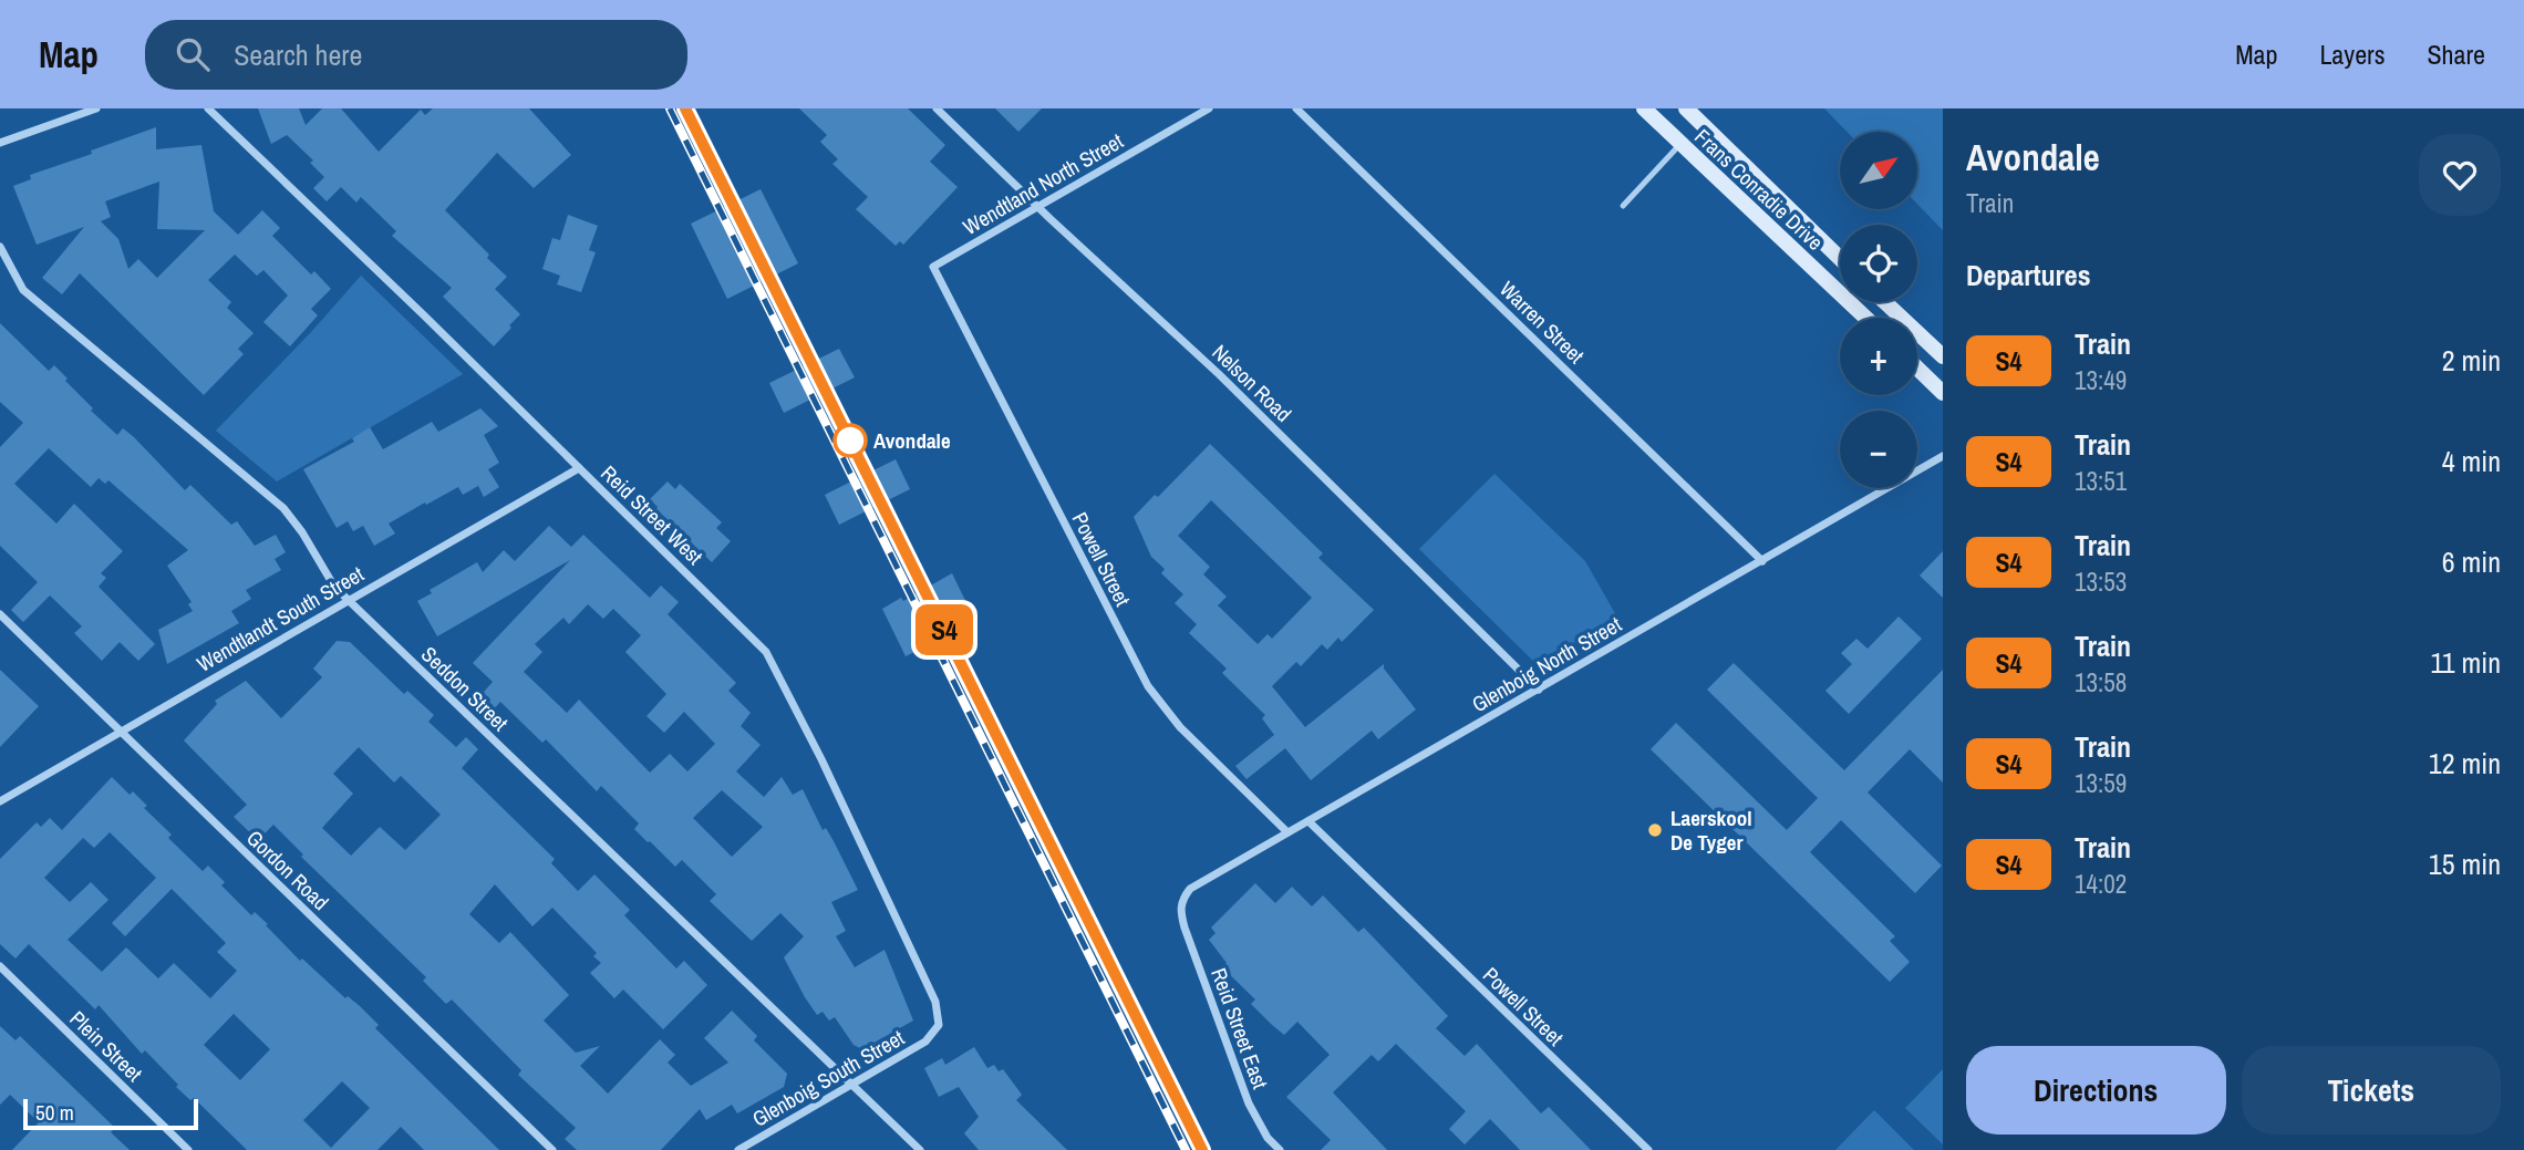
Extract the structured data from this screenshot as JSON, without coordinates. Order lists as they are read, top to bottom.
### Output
{
  "streets": {
    "main road": ["Frans Conradie Drive"],
    "street": [
      "Wendtland North Street",
      "Warren Street",
      "Nelson Road",
      "Reid Street West",
      "Powell Street",
      "Wendtlandt South Street",
      "Glenboig North Street",
      "Seddon Street",
      "Gordon Road",
      "Reid Street East",
      "Plein Street",
      "Glenboig South Street"
    ]
  },
  "crossings": [
    ["Wendtland North Street", "Nelson Road"],
    ["Wendtland North Street", "Powell Street"],
    ["Warren Street", "Glenboig North Street"],
    ["Nelson Road", "Glenboig North Street"],
    ["Reid Street West", "Wendtlandt South Street"],
    ["Reid Street West", "Glenboig South Street"],
    ["Powell Street", "Glenboig North Street"],
    ["Wendtlandt South Street", "Seddon Street"],
    ["Wendtlandt South Street", "Gordon Road"],
    ["Glenboig North Street", "Reid Street East"],
    ["Seddon Street", "Glenboig South Street"]
  ],
  "places": ["Avondale", "Laerskool De Tyger"],
  "scale_bar": "50 m",
  "north": "top right",
  "page": {
    "header": "Map",
    "search": "Search here",
    "nav": ["Map", "Layers", "Share"],
    "on_map": "S4",
    "heading": [
      ["Avondale", "Train"],
      "Departures"
    ],
    "map_buttons": ["+", "−"],
    "list": [
      {
        "mark": "S4",
        "name": "Train",
        "note": "13:49",
        "value": "2 min"
      },
      {
        "mark": "S4",
        "name": "Train",
        "note": "13:51",
        "value": "4 min"
      },
      {
        "mark": "S4",
        "name": "Train",
        "note": "13:53",
        "value": "6 min"
      },
      {
        "mark": "S4",
        "name": "Train",
        "note": "13:58",
        "value": "11 min"
      },
      {
        "mark": "S4",
        "name": "Train",
        "note": "13:59",
        "value": "12 min"
      },
      {
        "mark": "S4",
        "name": "Train",
        "note": "14:02",
        "value": "15 min"
      }
    ],
    "buttons": ["Directions", "Tickets"],
    "scale": "50 m"
  }
}
